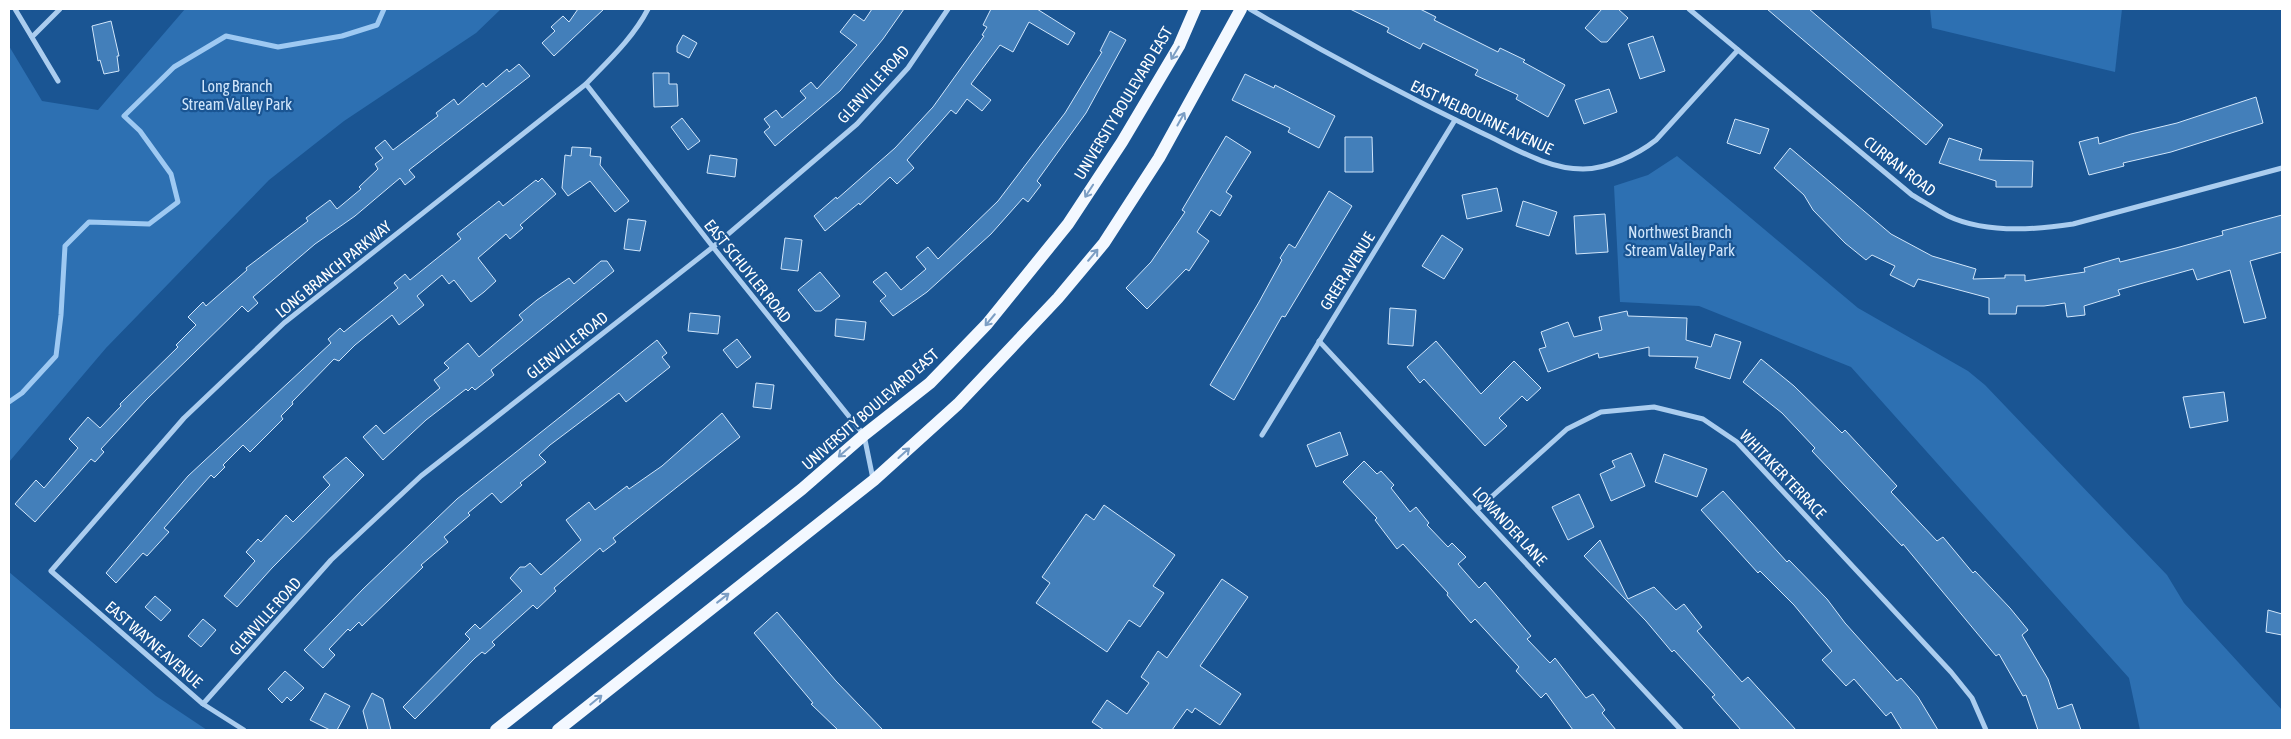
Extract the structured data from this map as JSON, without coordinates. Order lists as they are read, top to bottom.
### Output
{
  "streets": {
    "main road": ["UNIVERSITY BOULEVARD EAST"],
    "street": [
      "GLENVILLE ROAD",
      "EAST MELBOURNE AVENUE",
      "CURRAN ROAD",
      "LONG BRANCH PARKWAY",
      "EAST SCHUYLER ROAD",
      "GREER AVENUE",
      "WHITAKER TERRACE",
      "LOWANDER LANE",
      "EAST WAYNE AVENUE"
    ]
  },
  "crossings": [
    ["GLENVILLE ROAD", "EAST SCHUYLER ROAD"],
    ["GLENVILLE ROAD", "EAST WAYNE AVENUE"],
    ["UNIVERSITY BOULEVARD EAST", "EAST SCHUYLER ROAD"],
    ["EAST MELBOURNE AVENUE", "CURRAN ROAD"],
    ["EAST MELBOURNE AVENUE", "GREER AVENUE"],
    ["LONG BRANCH PARKWAY", "EAST SCHUYLER ROAD"],
    ["LONG BRANCH PARKWAY", "EAST WAYNE AVENUE"],
    ["GREER AVENUE", "LOWANDER LANE"],
    ["WHITAKER TERRACE", "LOWANDER LANE"]
  ],
  "parks": ["Long Branch Stream Valley Park", "Northwest Branch Stream Valley Park"]
}
